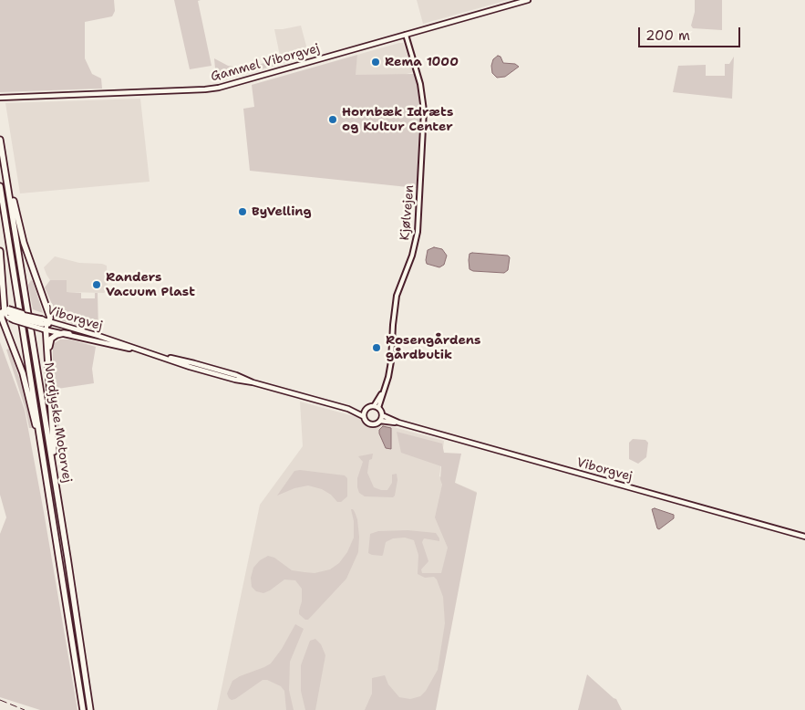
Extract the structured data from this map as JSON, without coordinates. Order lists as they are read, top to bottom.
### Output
{
  "streets": {
    "highway": ["Nordjyske Motorvej"],
    "main road": ["Gammel Viborgvej", "Viborgvej"],
    "street": ["Kjølvejen"]
  },
  "crossings": [
    ["Gammel Viborgvej", "Kjølvejen"],
    ["Kjølvejen", "Viborgvej"]
  ],
  "places": [
    "Rema 1000",
    "Hornbæk Idræts og Kultur Center",
    "ByVelling",
    "Randers Vacuum Plast",
    "Rosengårdens gårdbutik"
  ],
  "scale_bar": "200 m"
}
